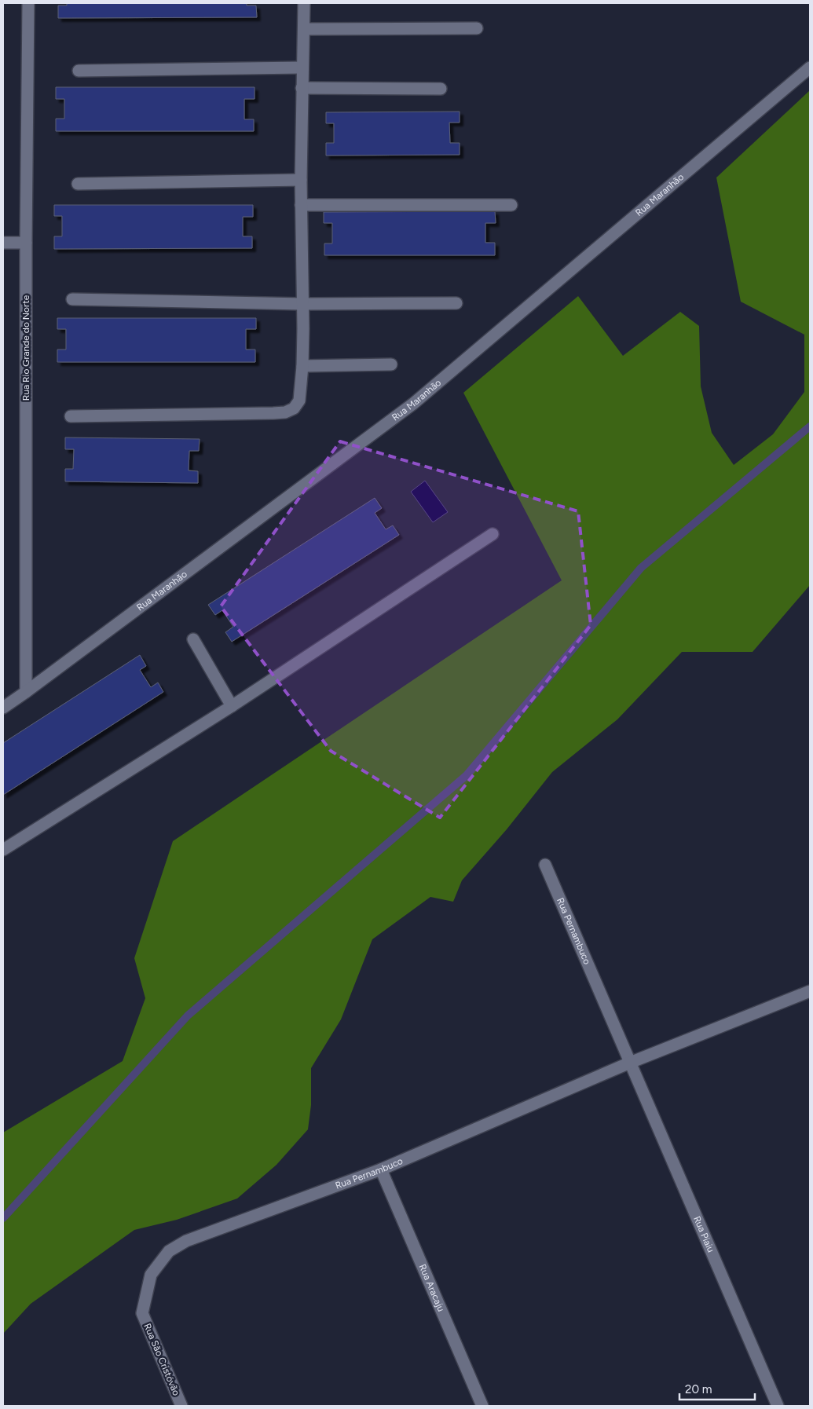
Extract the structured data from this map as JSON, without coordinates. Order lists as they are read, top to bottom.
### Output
{
  "streets": {
    "street": [
      "Rua Maranhão",
      "Rua Rio Grande do Norte",
      "Rua Pernambuco",
      "Rua Piaiu",
      "Rua Aracaju",
      "Rua São Cristóvão"
    ]
  },
  "crossings": [
    ["Rua Maranhão", "Rua Rio Grande do Norte"],
    ["Rua Pernambuco", "Rua Piaiu"],
    ["Rua Pernambuco", "Rua Aracaju"],
    ["Rua Pernambuco", "Rua São Cristóvão"]
  ],
  "scale_bar": "20 m"
}
